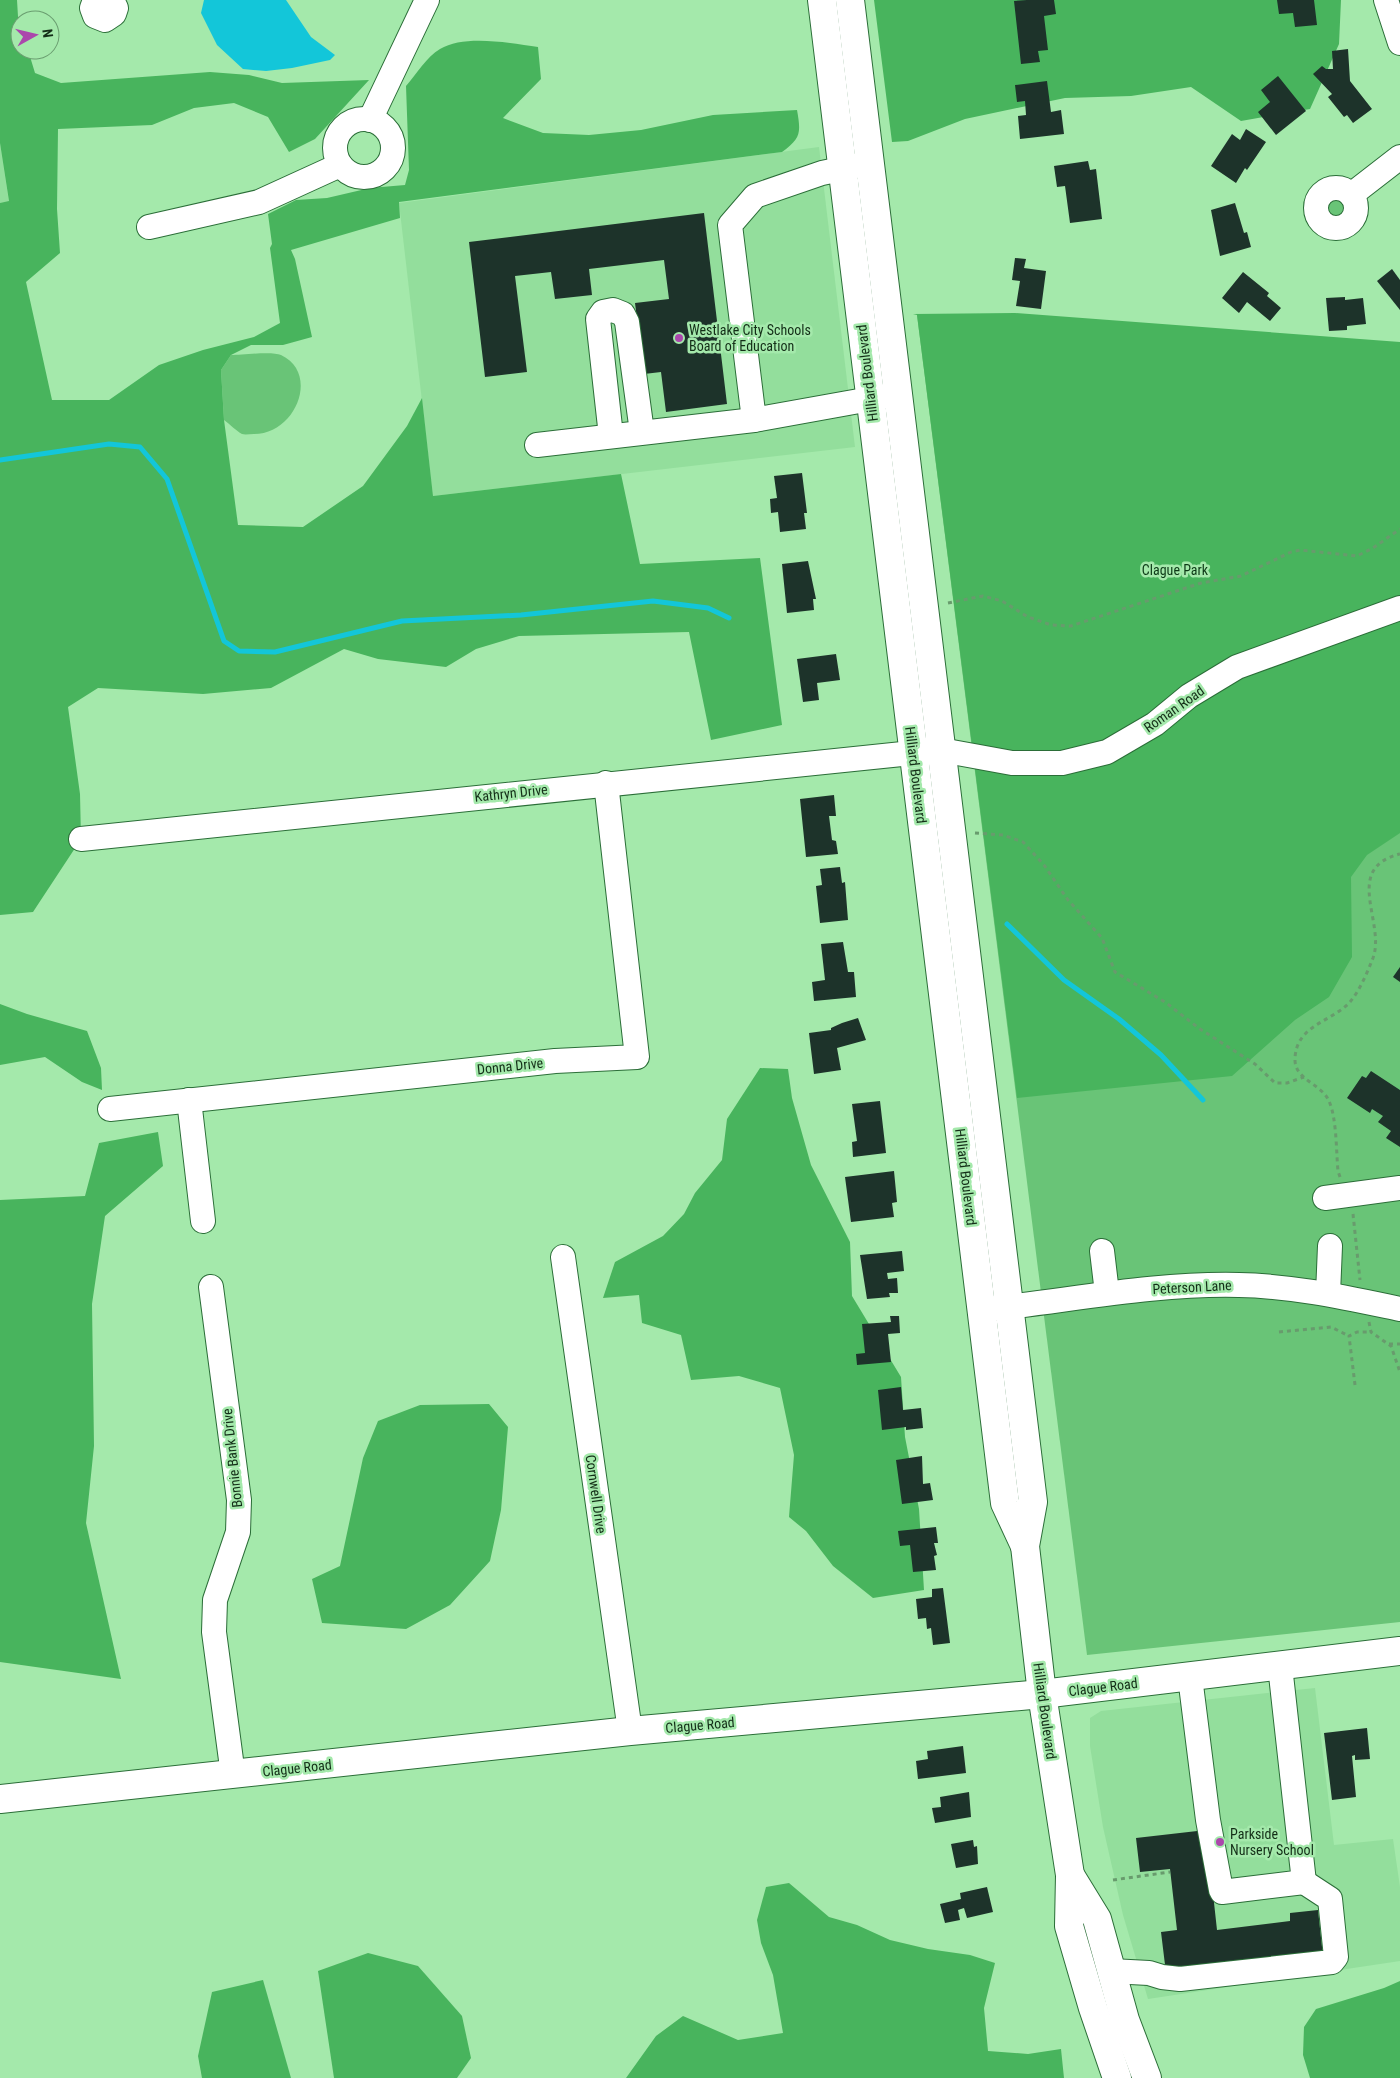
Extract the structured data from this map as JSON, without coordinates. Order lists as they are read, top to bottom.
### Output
{
  "streets": {
    "main road": ["Hilliard Boulevard", "Clague Road"],
    "street": [
      "Roman Road",
      "Kathryn Drive",
      "Donna Drive",
      "Peterson Lane",
      "Bonnie Bank Drive",
      "Cornwell Drive"
    ]
  },
  "crossings": [
    ["Hilliard Boulevard", "Roman Road"],
    ["Hilliard Boulevard", "Kathryn Drive"],
    ["Hilliard Boulevard", "Peterson Lane"],
    ["Hilliard Boulevard", "Clague Road"],
    ["Roman Road", "Kathryn Drive"],
    ["Kathryn Drive", "Donna Drive"],
    ["Bonnie Bank Drive", "Clague Road"],
    ["Cornwell Drive", "Clague Road"]
  ],
  "parks": ["Clague Park"],
  "places": ["Westlake City Schools Board of Education", "Parkside Nursery School"],
  "north": "right"
}
